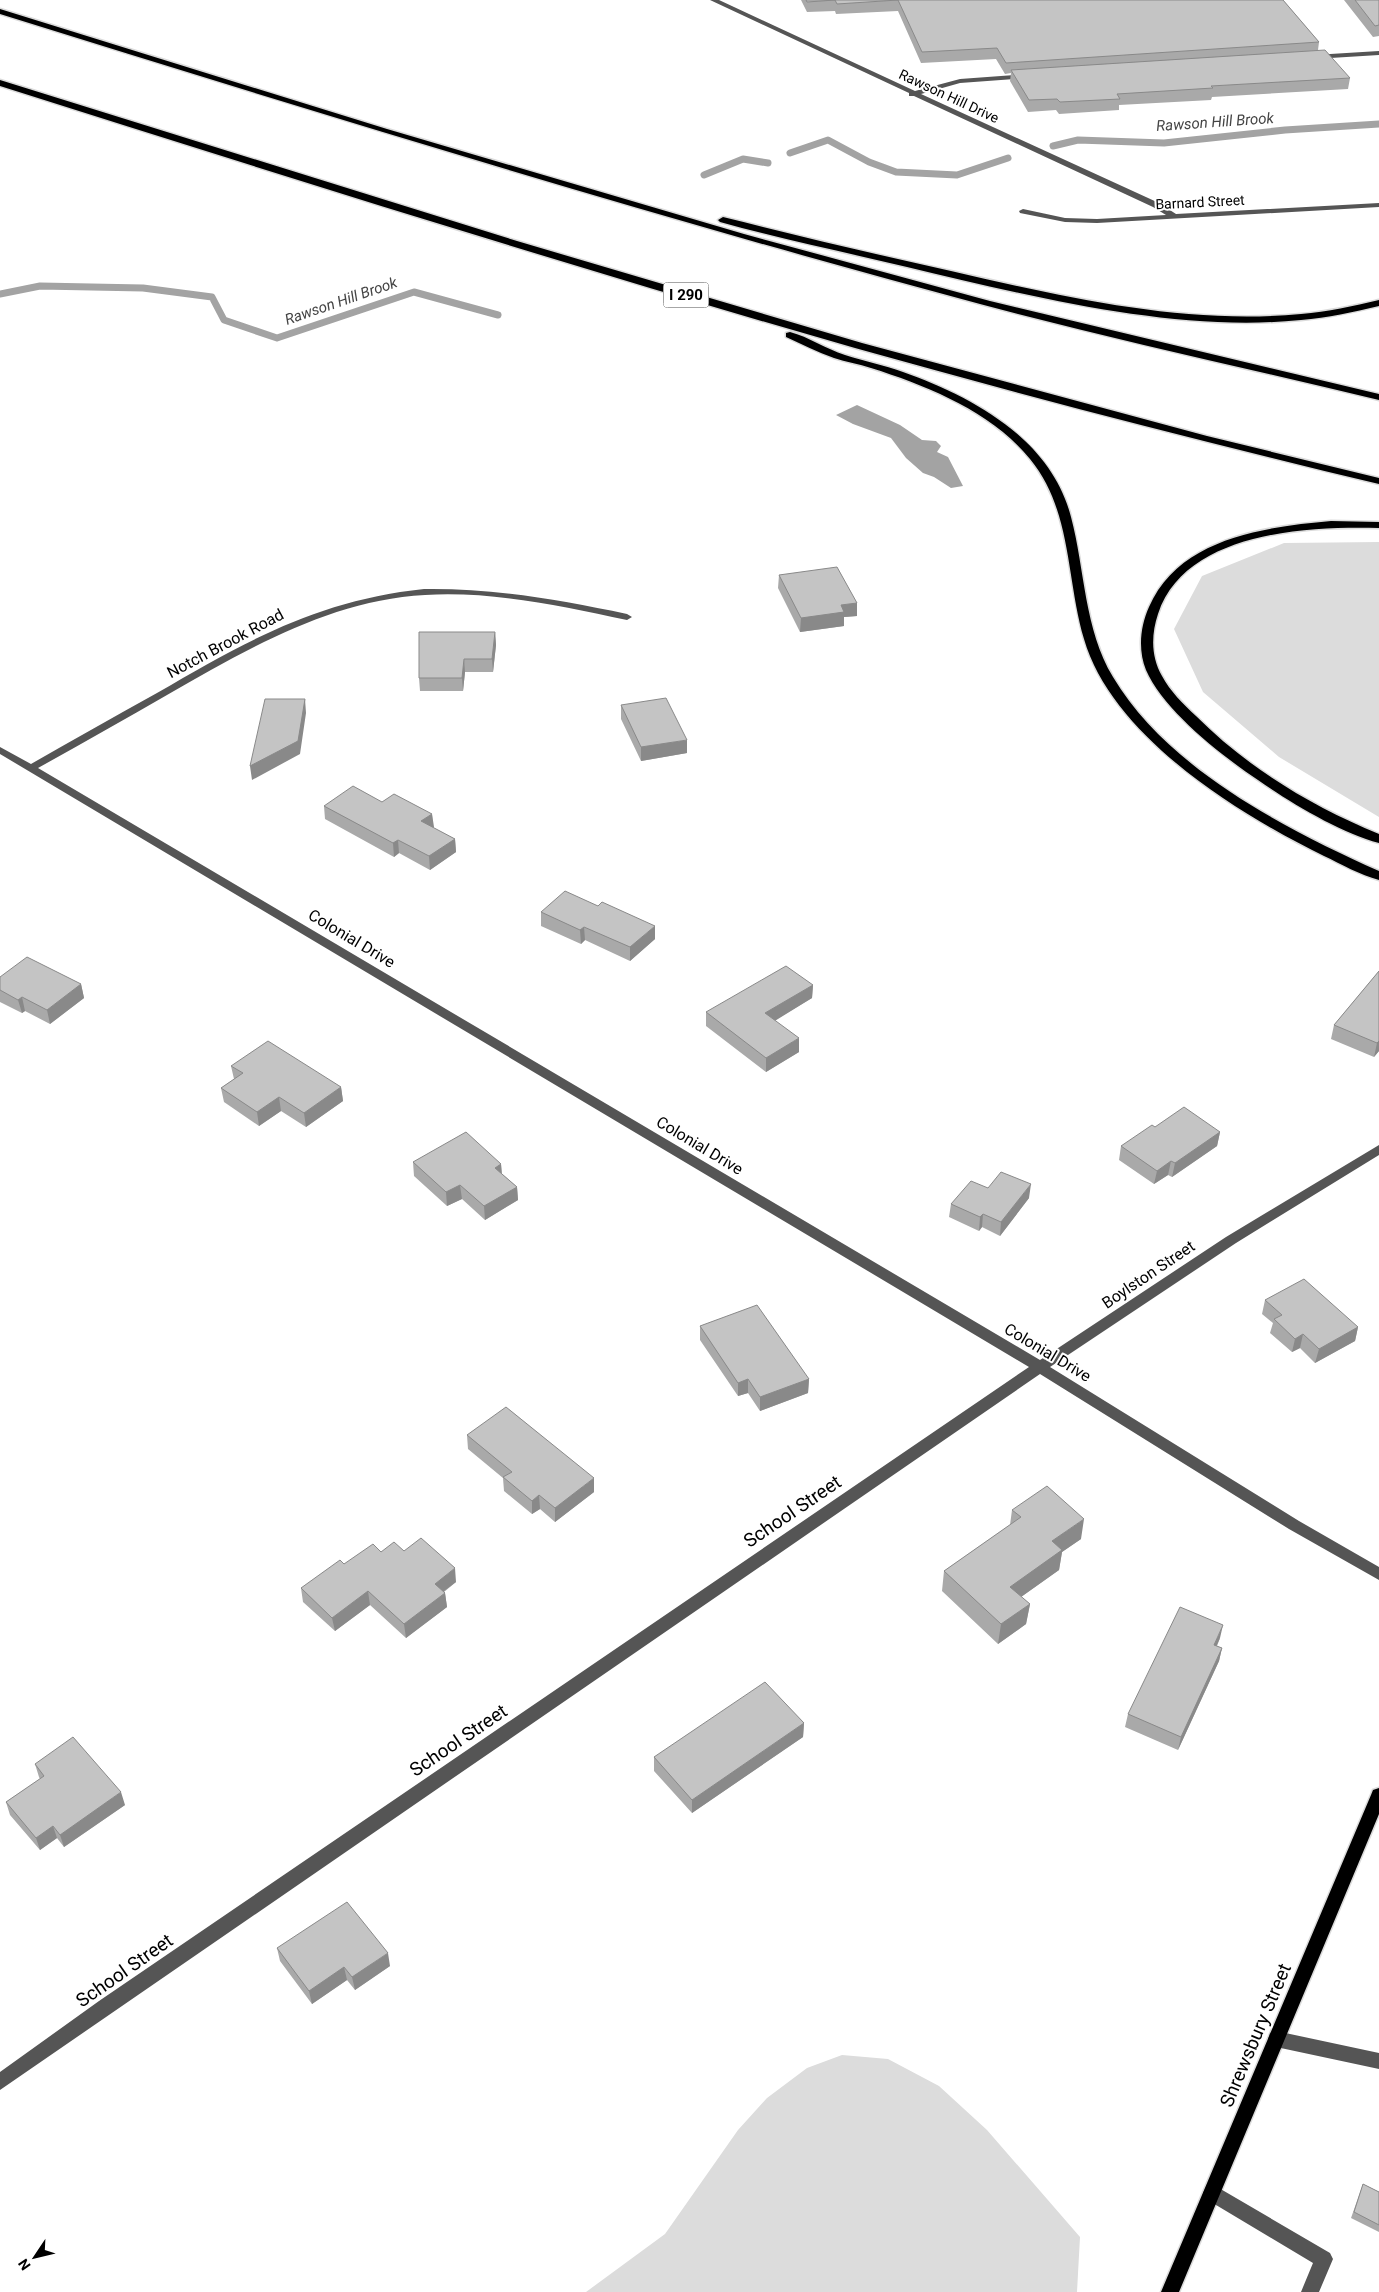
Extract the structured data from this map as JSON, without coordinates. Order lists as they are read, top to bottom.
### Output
{
  "streets": {
    "highway": ["I 290"],
    "main road": ["Shrewsbury Street"],
    "street": [
      "Rawson Hill Drive",
      "Barnard Street",
      "Notch Brook Road",
      "Colonial Drive",
      "Boylston Street",
      "School Street"
    ]
  },
  "crossings": [
    ["Rawson Hill Drive", "Barnard Street"],
    ["Notch Brook Road", "Colonial Drive"],
    ["Colonial Drive", "Boylston Street"],
    ["Boylston Street", "School Street"]
  ],
  "water": ["Rawson Hill Brook"],
  "north": "bottom left"
}
